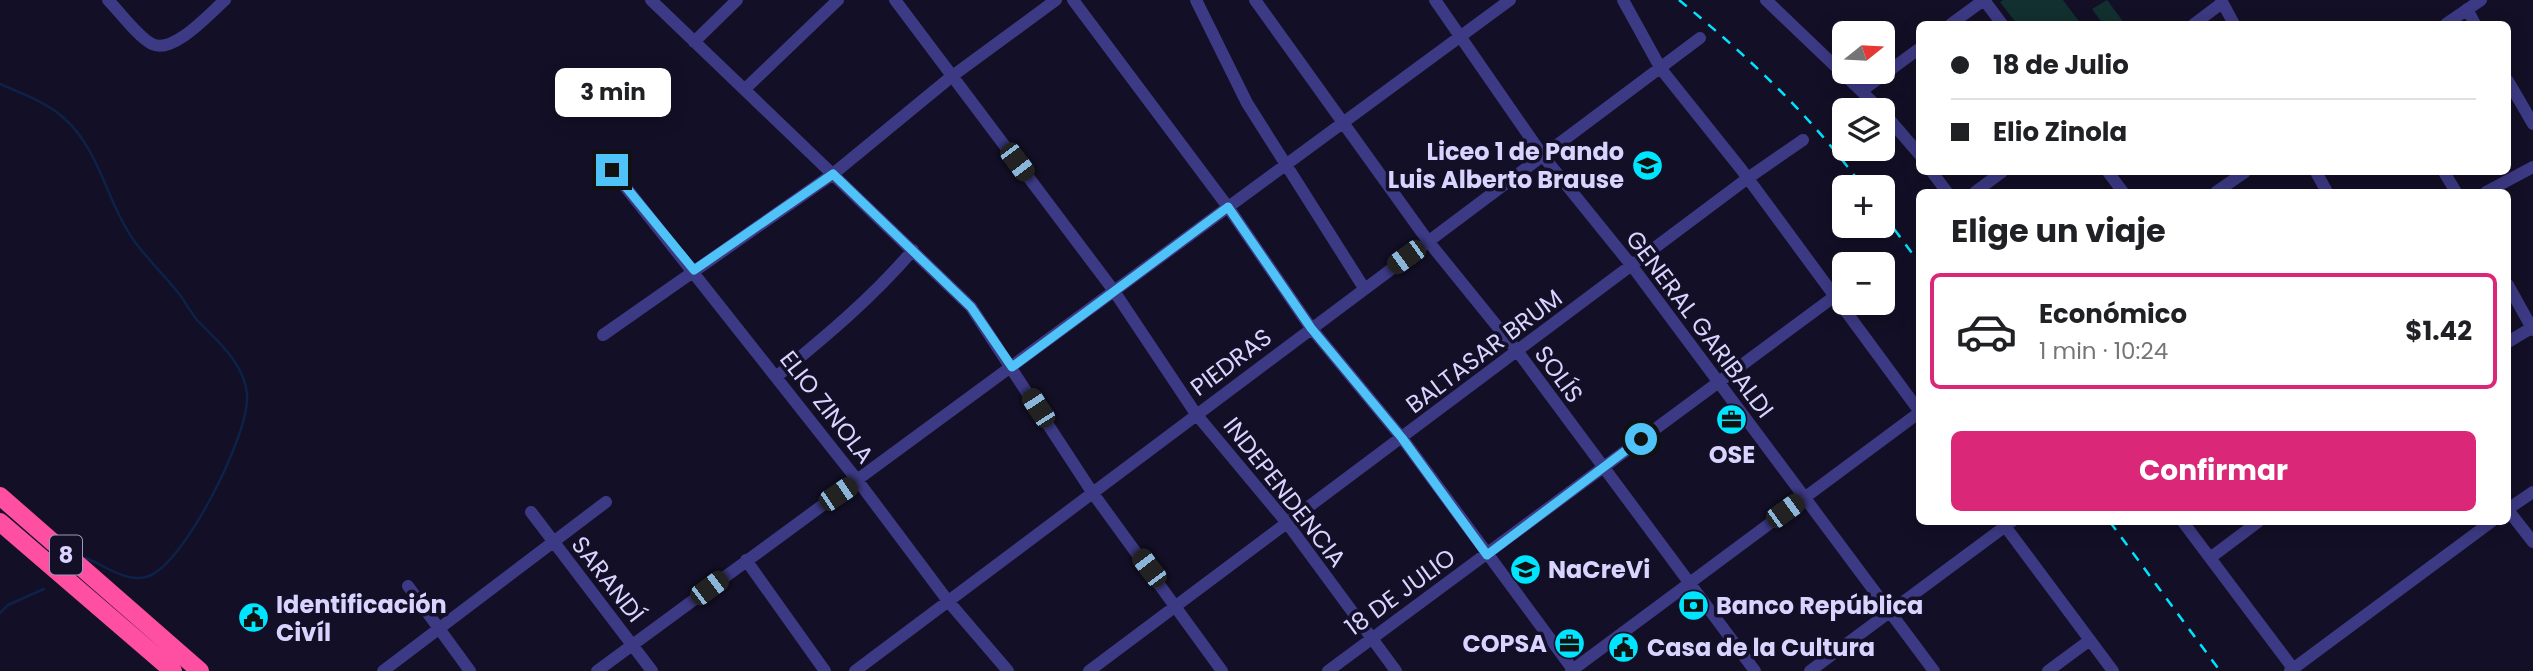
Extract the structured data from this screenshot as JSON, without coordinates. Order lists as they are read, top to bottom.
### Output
{
  "streets": {
    "highway": ["8"],
    "street": [
      "GENERAL GARIBALDI",
      "BALTASAR BRUM",
      "PIEDRAS",
      "SOLÍS",
      "ELIO ZINOLA",
      "INDEPENDENCIA",
      "SARANDÍ",
      "18 DE JULIO"
    ]
  },
  "crossings": [
    ["GENERAL GARIBALDI", "BALTASAR BRUM"],
    ["GENERAL GARIBALDI", "PIEDRAS"],
    ["GENERAL GARIBALDI", "18 DE JULIO"],
    ["BALTASAR BRUM", "SOLÍS"],
    ["BALTASAR BRUM", "INDEPENDENCIA"],
    ["PIEDRAS", "SOLÍS"],
    ["PIEDRAS", "ELIO ZINOLA"],
    ["PIEDRAS", "INDEPENDENCIA"],
    ["SOLÍS", "18 DE JULIO"],
    ["INDEPENDENCIA", "18 DE JULIO"]
  ],
  "places": {
    "school or university": ["Liceo 1 de Pando Luis Alberto Brause", "NaCreVi"],
    "office": ["OSE", "COPSA"],
    "bank": ["Banco República"],
    "public building": ["Identificación Civíl", "Casa de la Cultura"]
  },
  "north": "right",
  "page": {
    "map_buttons": ["+", "−"],
    "banner": ["18 de Julio", "Elio Zinola"],
    "bubble": "3 min",
    "heading": "Elige un viaje",
    "list": [
      {
        "name": "Económico",
        "note": "1 min · 10:24",
        "value": "$1.42"
      }
    ],
    "buttons": "Confirmar"
  }
}
